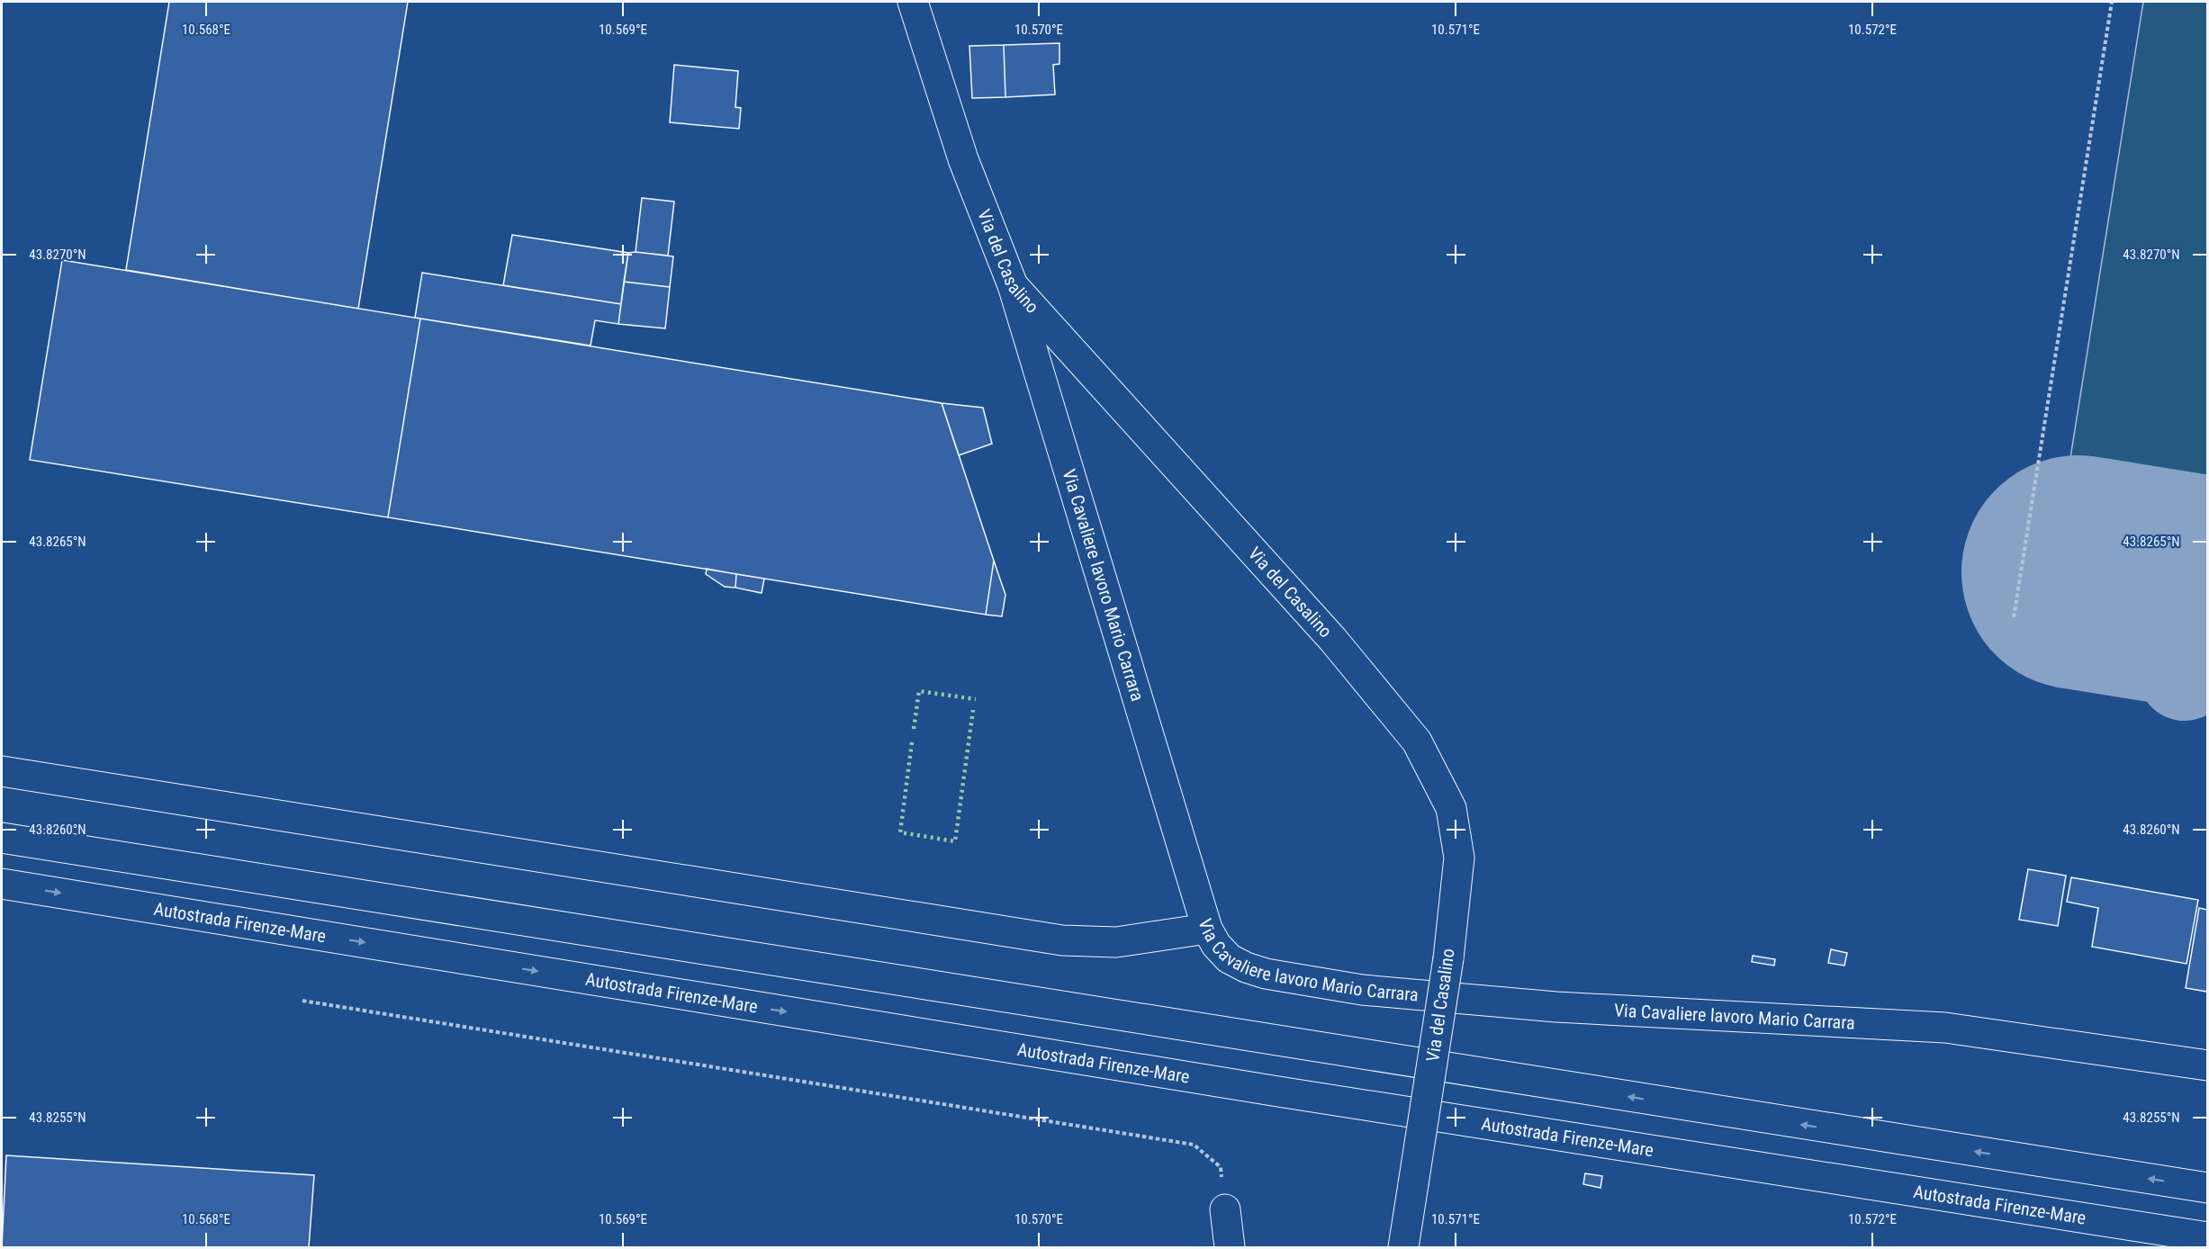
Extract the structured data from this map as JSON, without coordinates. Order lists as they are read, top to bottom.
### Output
{
  "streets": {
    "main road": ["Via del Casalino", "Via Cavaliere lavoro Mario Carrara", "Autostrada Firenze-Mare"]
  },
  "crossings": [
    ["Via del Casalino", "Via Cavaliere lavoro Mario Carrara"]
  ],
  "coordinates": [
    "10.568°E",
    "10.569°E",
    "10.570°E",
    "10.571°E",
    "10.572°E",
    "43.8270°N",
    "43.8265°N",
    "43.8260°N",
    "43.8255°N"
  ]
}
